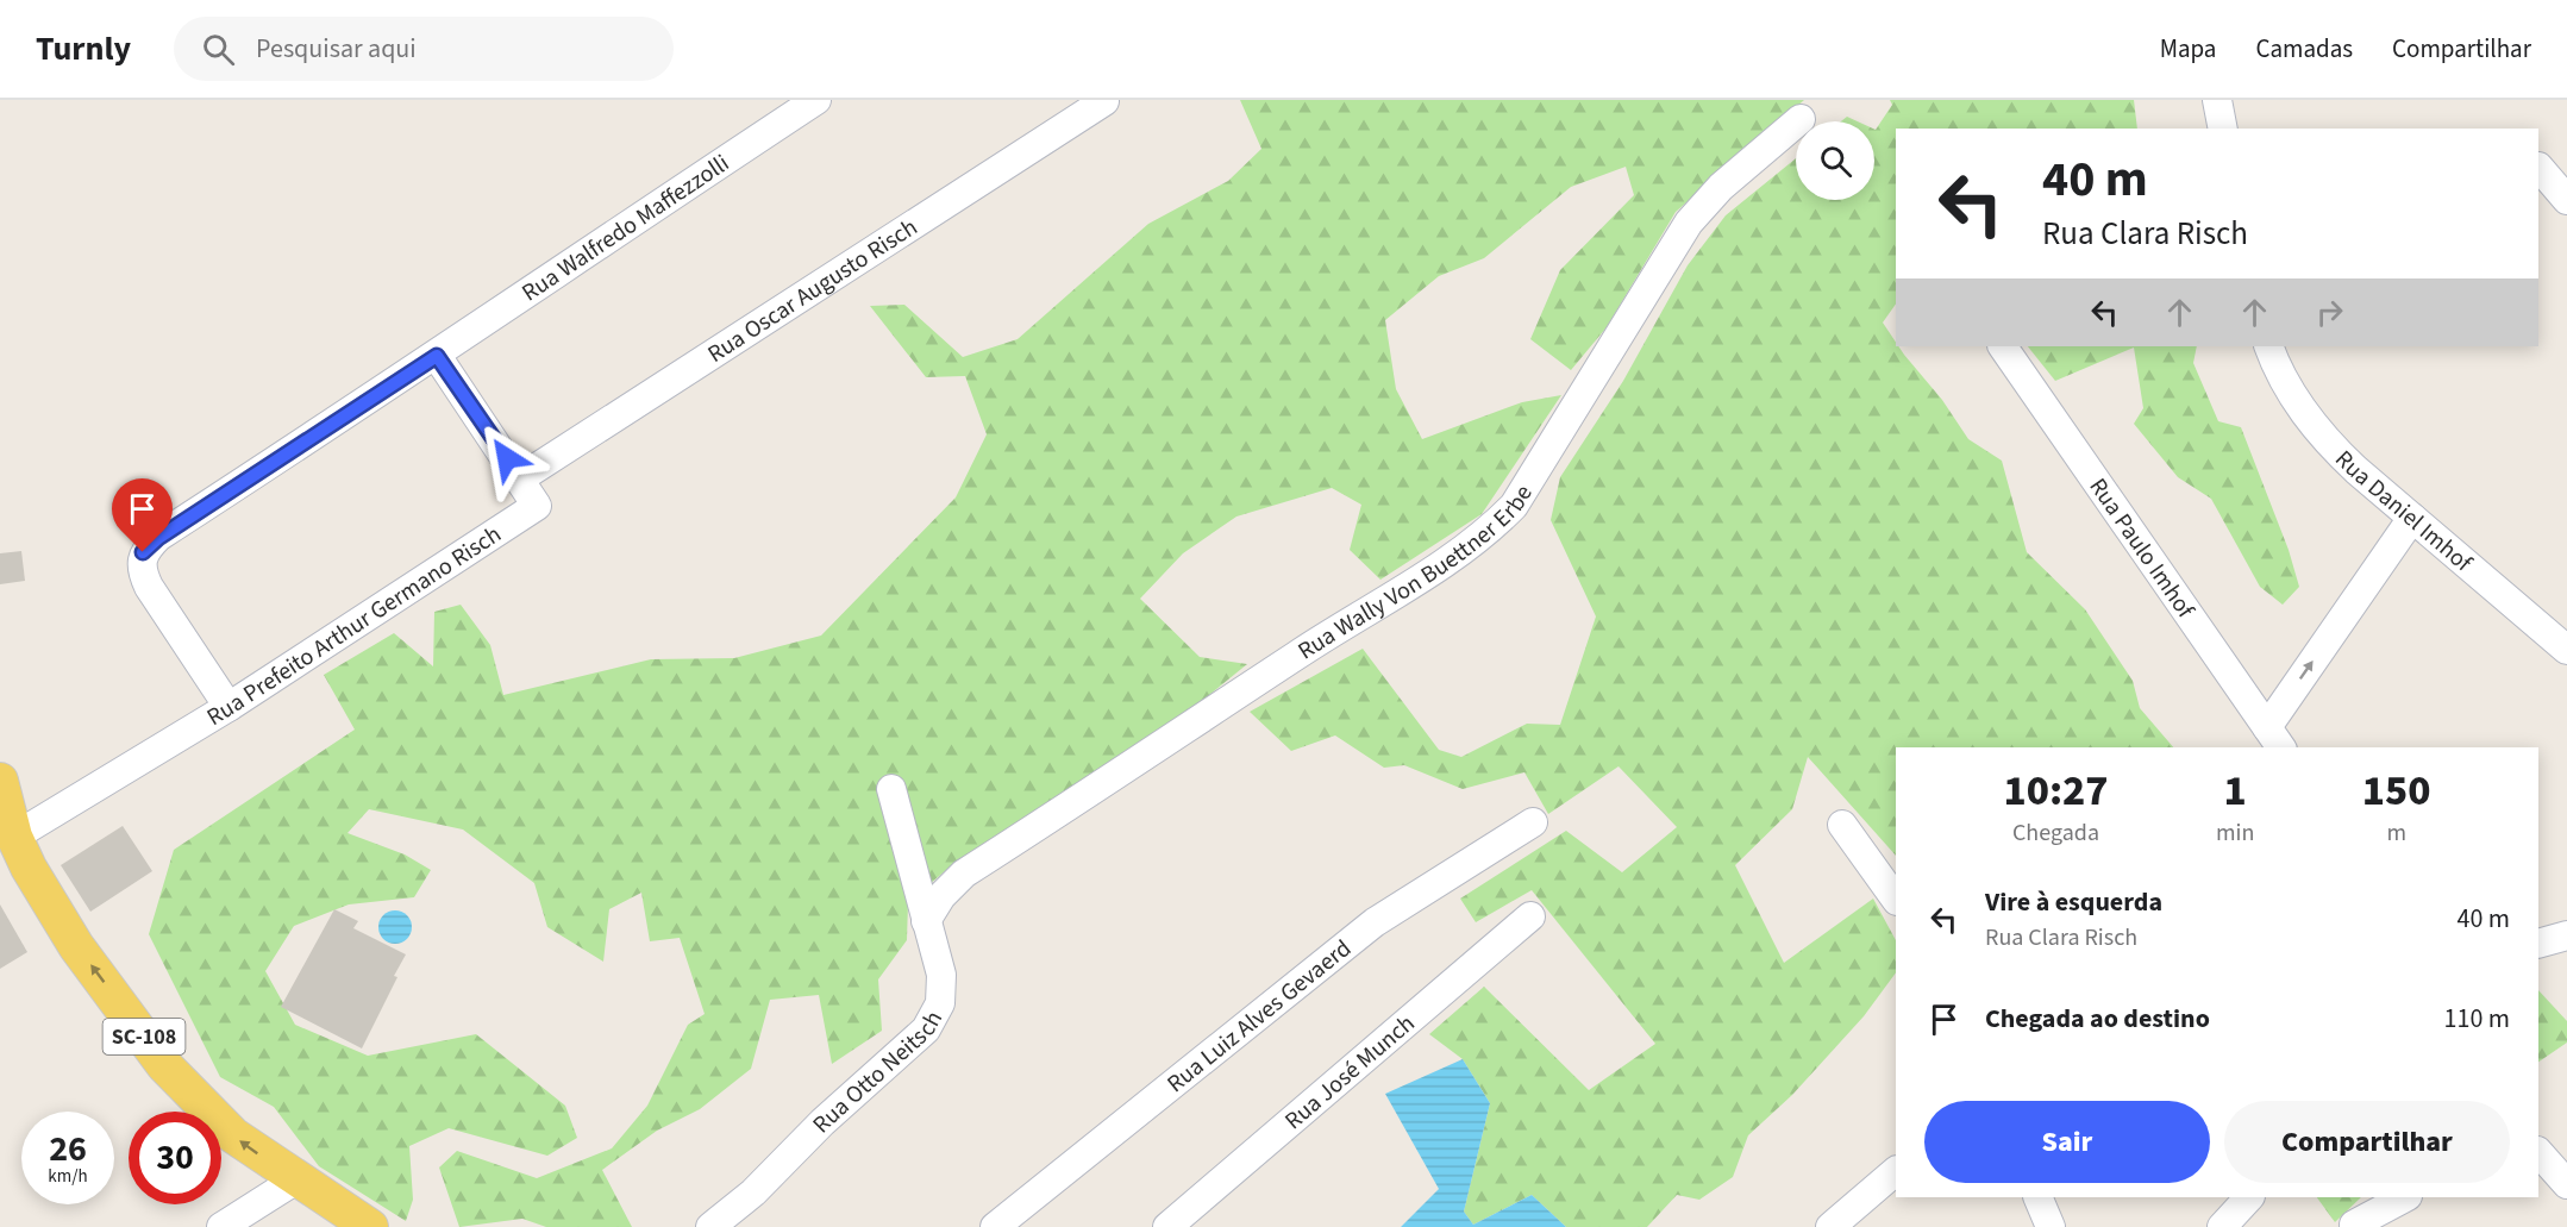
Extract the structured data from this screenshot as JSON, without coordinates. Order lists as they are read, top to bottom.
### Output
{
  "streets": {
    "main road": ["SC-108"],
    "street": [
      "Rua Walfredo Maffezzolli",
      "Rua Oscar Augusto Risch",
      "Rua Daniel Imhof",
      "Rua Paulo Imhof",
      "Rua Wally Von Buettner Erbe",
      "Rua Prefeito Arthur Germano Risch",
      "Rua Luiz Alves Gevaerd",
      "Rua Otto Neitsch",
      "Rua José Munch"
    ]
  },
  "crossings": [
    ["Rua Walfredo Maffezzolli", "Rua Prefeito Arthur Germano Risch"],
    ["Rua Oscar Augusto Risch", "Rua Prefeito Arthur Germano Risch"],
    ["Rua Wally Von Buettner Erbe", "Rua Otto Neitsch"],
    ["Rua Prefeito Arthur Germano Risch", "SC-108"]
  ],
  "page": {
    "header": "Turnly",
    "search": "Pesquisar aqui",
    "nav": ["Mapa", "Camadas", "Compartilhar"],
    "turn": ["40 m", "Rua Clara Risch"],
    "eta": [
      "10:27",
      "Chegada",
      "1",
      "min",
      "150",
      "m"
    ],
    "list": [
      {
        "name": "Vire à esquerda",
        "note": "Rua Clara Risch",
        "value": "40 m"
      },
      {
        "name": "Chegada ao destino",
        "value": "110 m"
      }
    ],
    "buttons": ["Sair", "Compartilhar"],
    "speed": "26 km/h",
    "limit": "30"
  }
}
